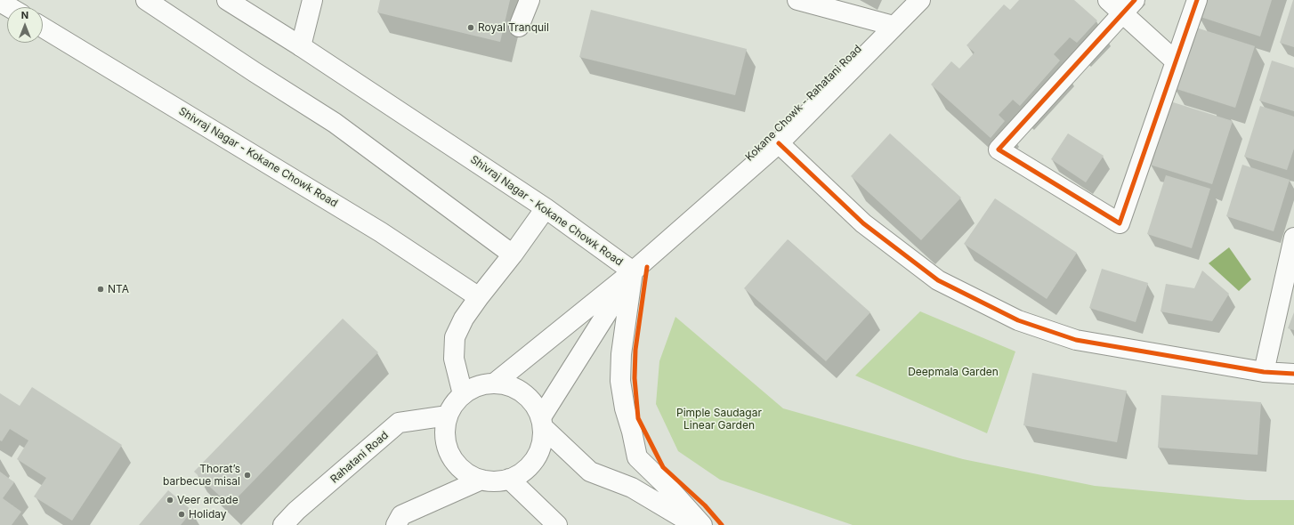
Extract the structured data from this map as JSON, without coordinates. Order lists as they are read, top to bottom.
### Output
{
  "streets": {
    "street": ["Kokane Chowk - Rahatani Road", "Shivraj Nagar - Kokane Chowk Road", "Rahatani Road"]
  },
  "crossings": [
    ["Kokane Chowk - Rahatani Road", "Shivraj Nagar - Kokane Chowk Road"]
  ],
  "parks": ["Deepmala Garden", "Pimple Saudagar Linear Garden"],
  "places": [
    "Royal Tranquil",
    "NTA",
    "Thorat’s barbecue misal",
    "Veer arcade",
    "Holiday"
  ],
  "north": "top"
}
